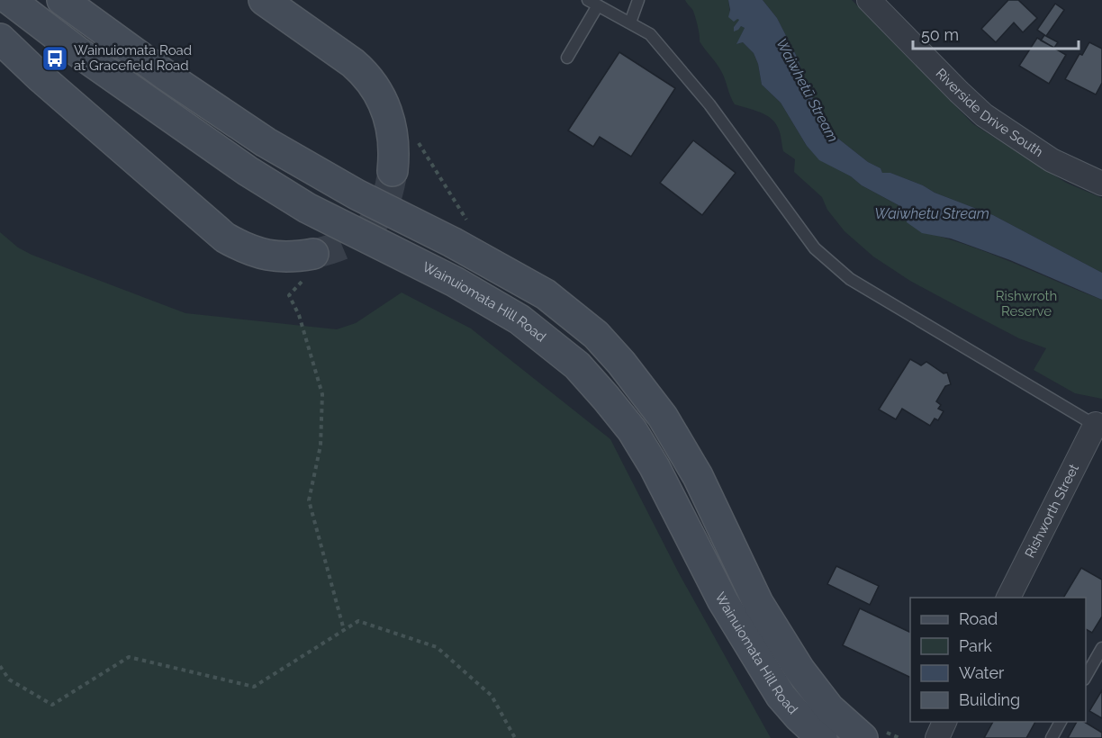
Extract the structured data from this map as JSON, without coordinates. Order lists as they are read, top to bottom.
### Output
{
  "streets": {
    "main road": ["Wainuiomata Hill Road"],
    "street": ["Riverside Drive South", "Rishworth Street"]
  },
  "water": ["Waiwhetū Stream", "Waiwhetu Stream"],
  "parks": ["Rishwroth Reserve"],
  "places": {
    "bus stop": ["Wainuiomata Road at Gracefield Road"]
  },
  "legend": [
    "Road",
    "Park",
    "Water",
    "Building"
  ],
  "scale_bar": "50 m"
}
